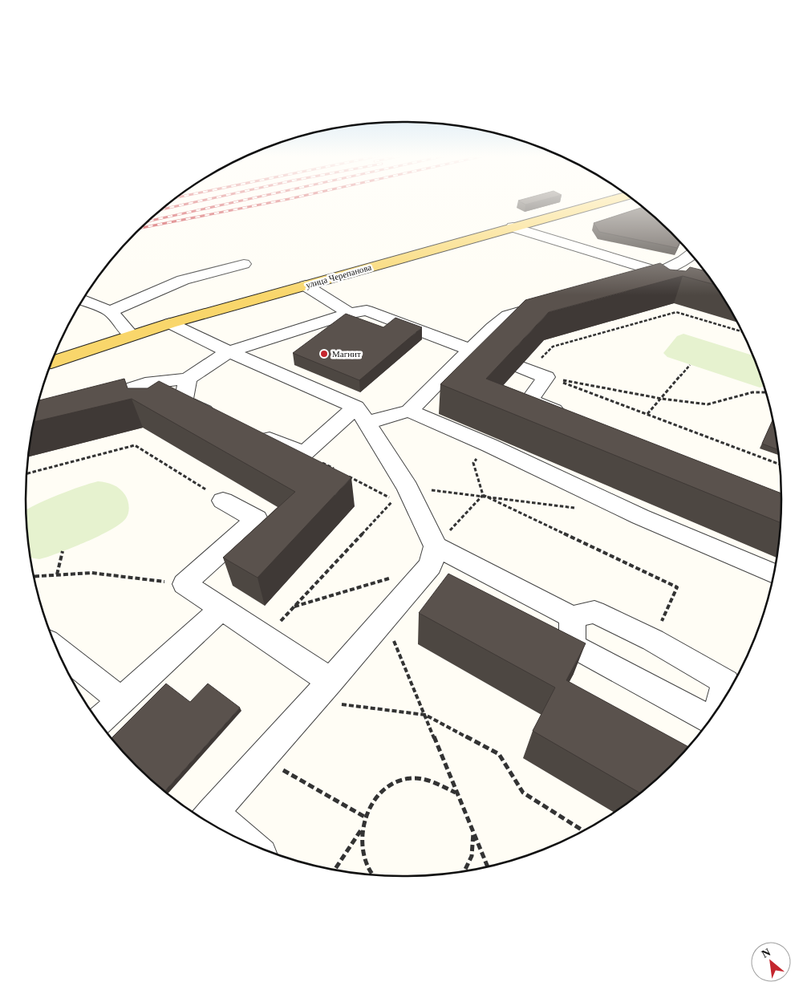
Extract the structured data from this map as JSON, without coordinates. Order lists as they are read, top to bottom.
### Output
{
  "streets": {
    "main road": ["улица Черепанова"]
  },
  "places": ["Магнит"],
  "north": "top left"
}
